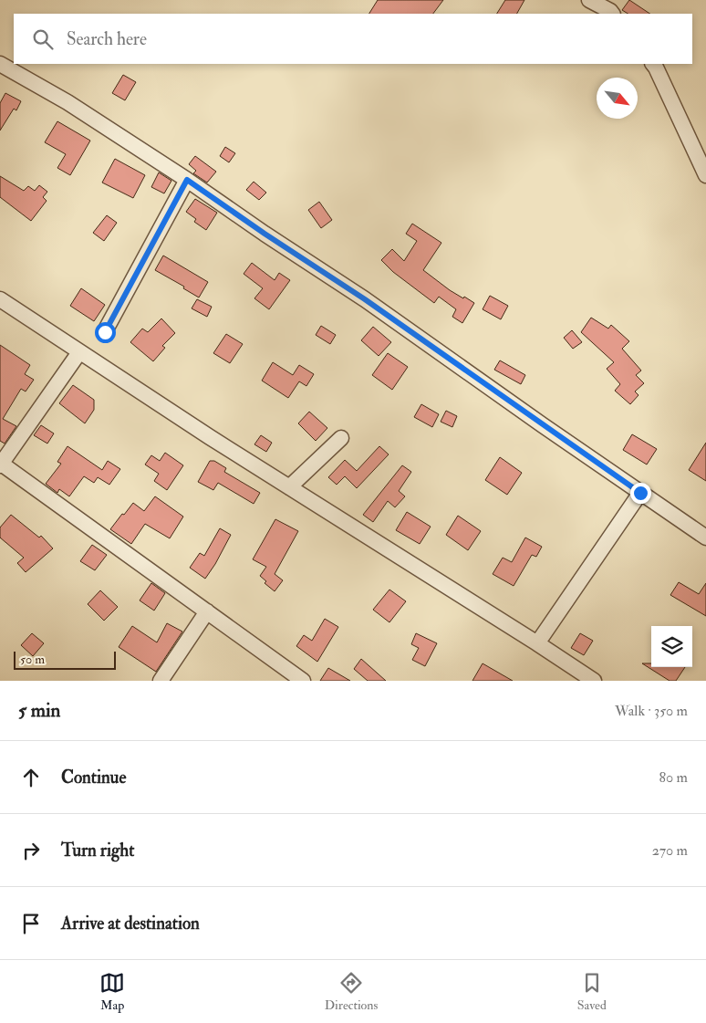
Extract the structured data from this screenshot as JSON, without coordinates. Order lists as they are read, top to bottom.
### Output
{
  "scale_bar": "50 m",
  "north": "bottom right",
  "page": {
    "search": "Search here",
    "scale": "50 m",
    "heading": ["5 min", "Walk · 350 m"],
    "list": [
      ["Continue", "80 m"],
      ["Turn right", "270 m"],
      "Arrive at destination"
    ],
    "nav": ["Map", "Directions", "Saved"]
  }
}
